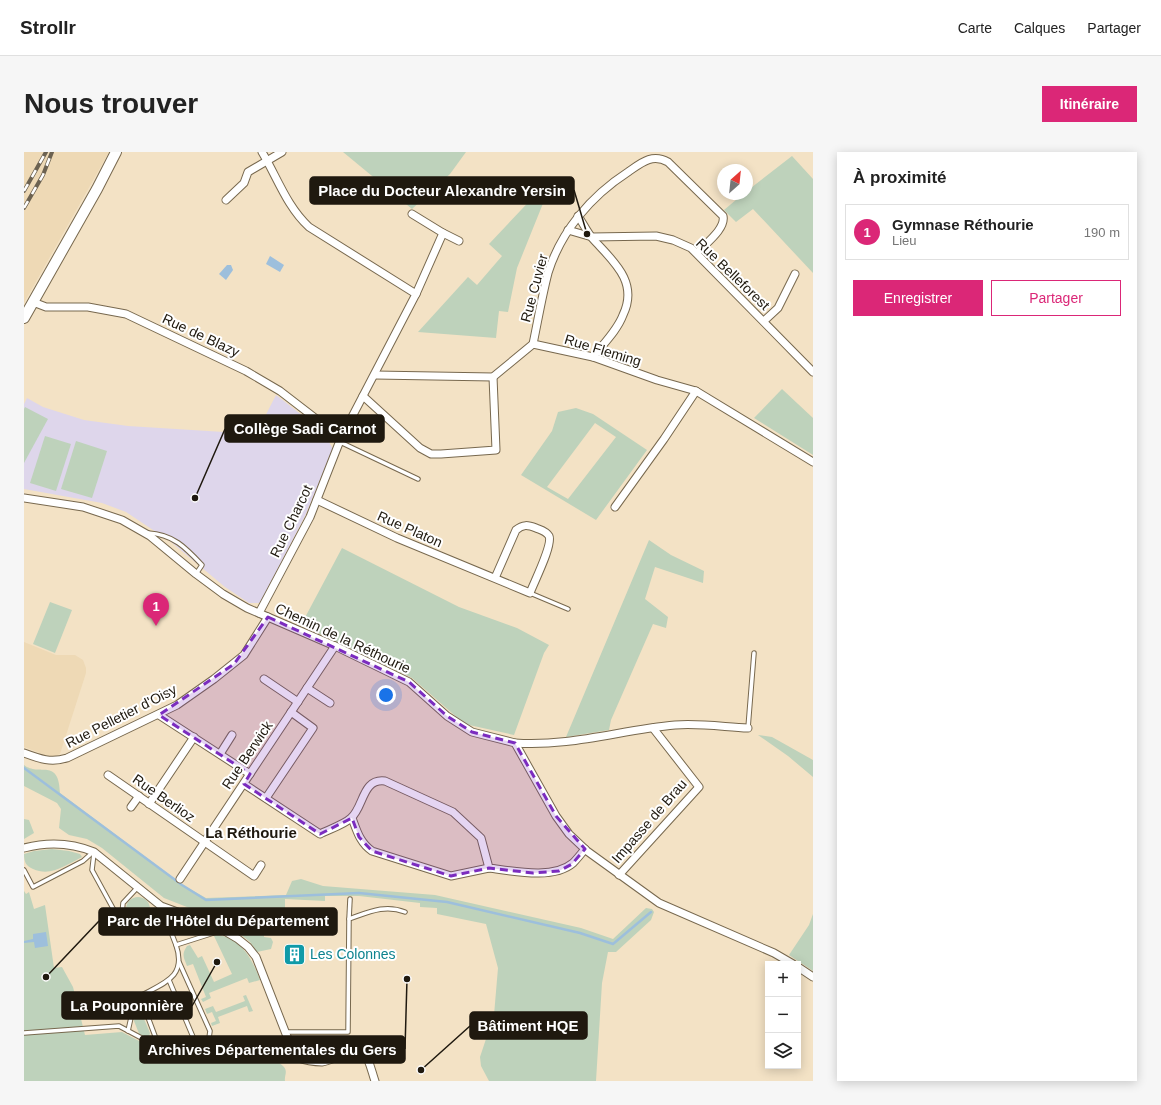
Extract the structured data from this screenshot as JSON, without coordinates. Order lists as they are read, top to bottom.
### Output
{
  "streets": {
    "street": [
      "Rue Belleforest",
      "Rue Cuvier",
      "Rue de Blazy",
      "Rue Fleming",
      "Rue Charcot",
      "Rue Platon",
      "Chemin de la Réthourie",
      "Rue Pelletier d'Oisy",
      "Rue Berwick",
      "Rue Berlioz",
      "Impasse de Brau"
    ]
  },
  "crossings": [
    ["Rue Belleforest", "Rue Cuvier"],
    ["Rue Cuvier", "Rue Fleming"],
    ["Rue de Blazy", "Rue Charcot"],
    ["Rue Charcot", "Rue Platon"],
    ["Rue Charcot", "Chemin de la Réthourie"],
    ["Chemin de la Réthourie", "Rue Pelletier d'Oisy"],
    ["Chemin de la Réthourie", "Rue Berwick"],
    ["Chemin de la Réthourie", "Impasse de Brau"],
    ["Rue Berwick", "Rue Berlioz"]
  ],
  "districts": ["La Réthourie"],
  "places": {
    "other": [
      "Place du Docteur Alexandre Yersin",
      "Collège Sadi Carnot",
      "La Pouponnière",
      "Parc de l'Hôtel du Département",
      "Archives Départementales du Gers",
      "Bâtiment HQE"
    ],
    "building": ["Les Colonnes"]
  },
  "north": "top right",
  "page": {
    "header": "Strollr",
    "nav": ["Carte", "Calques", "Partager"],
    "buttons": [
      "Itinéraire",
      ["Enregistrer", "Partager"]
    ],
    "title": "Nous trouver",
    "heading": "À proximité",
    "list": [
      {
        "mark": "1",
        "name": "Gymnase Réthourie",
        "note": "Lieu",
        "value": "190 m"
      }
    ],
    "pins": "1",
    "map_buttons": ["+", "−"]
  }
}
